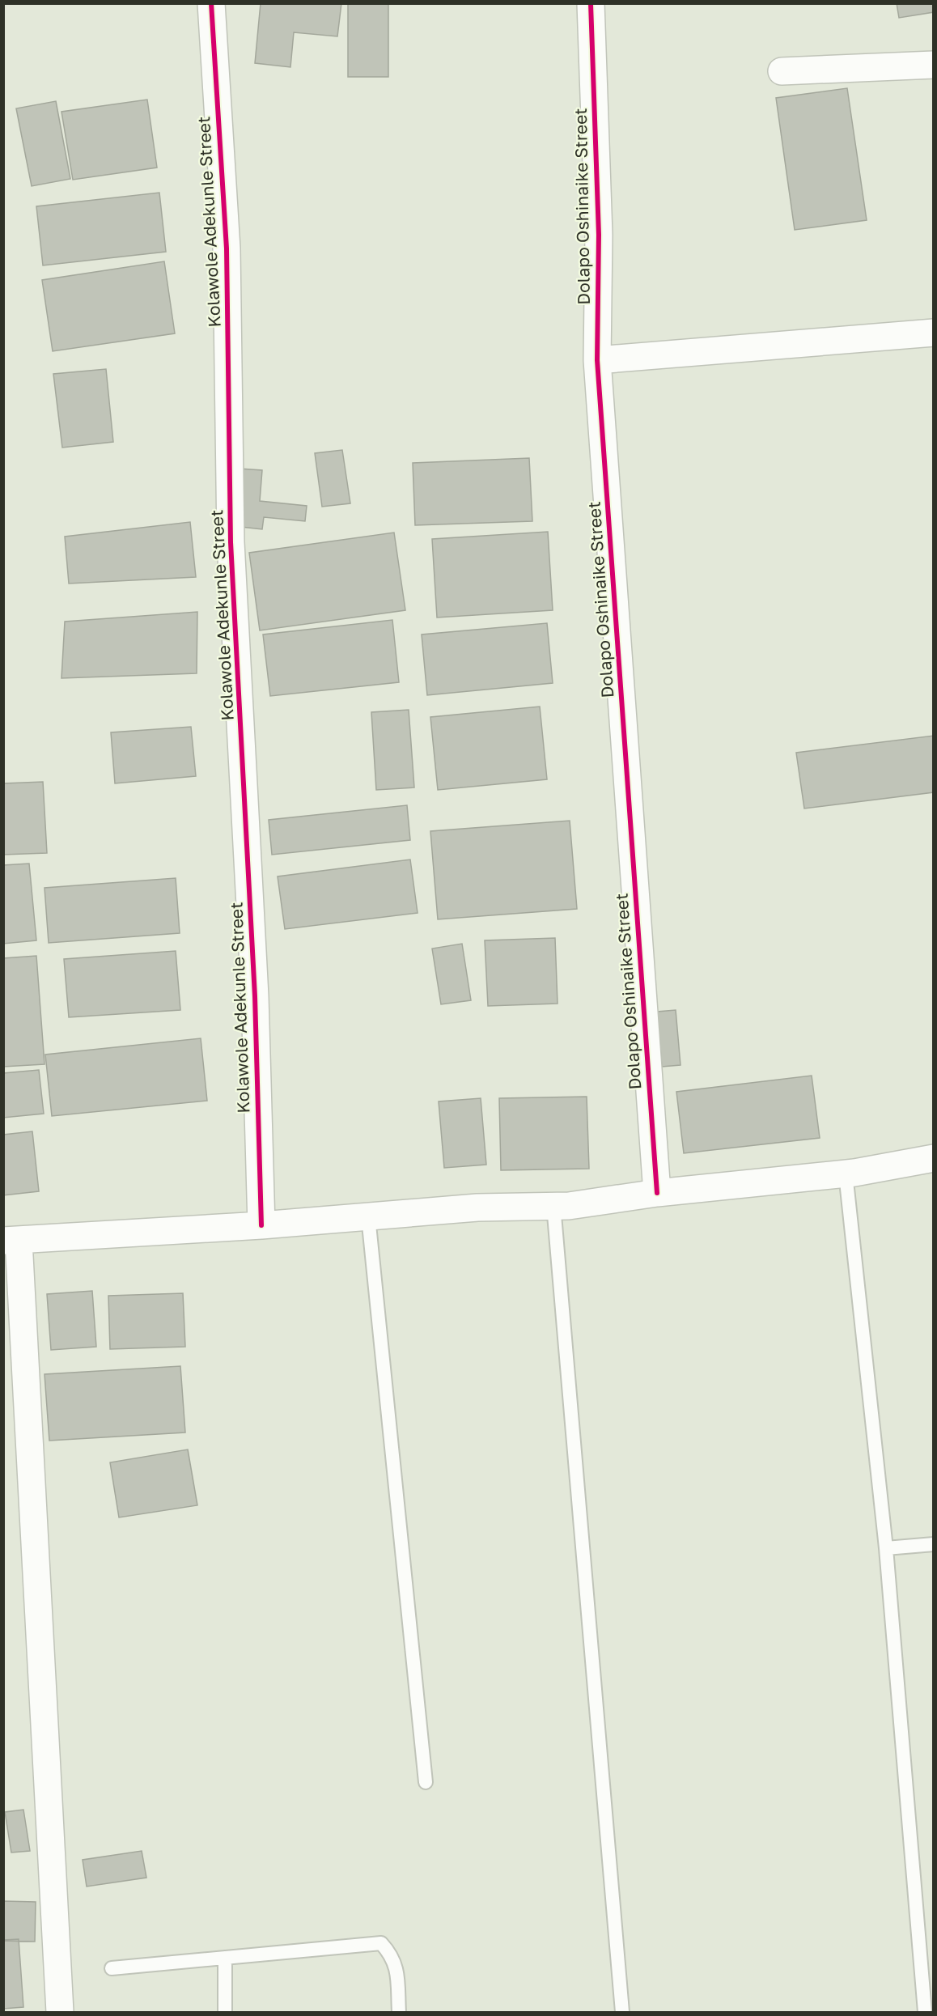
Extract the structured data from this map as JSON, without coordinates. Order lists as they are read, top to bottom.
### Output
{
  "streets": {
    "street": ["Dolapo Oshinaike Street", "Kolawole Adekunle Street"]
  }
}
